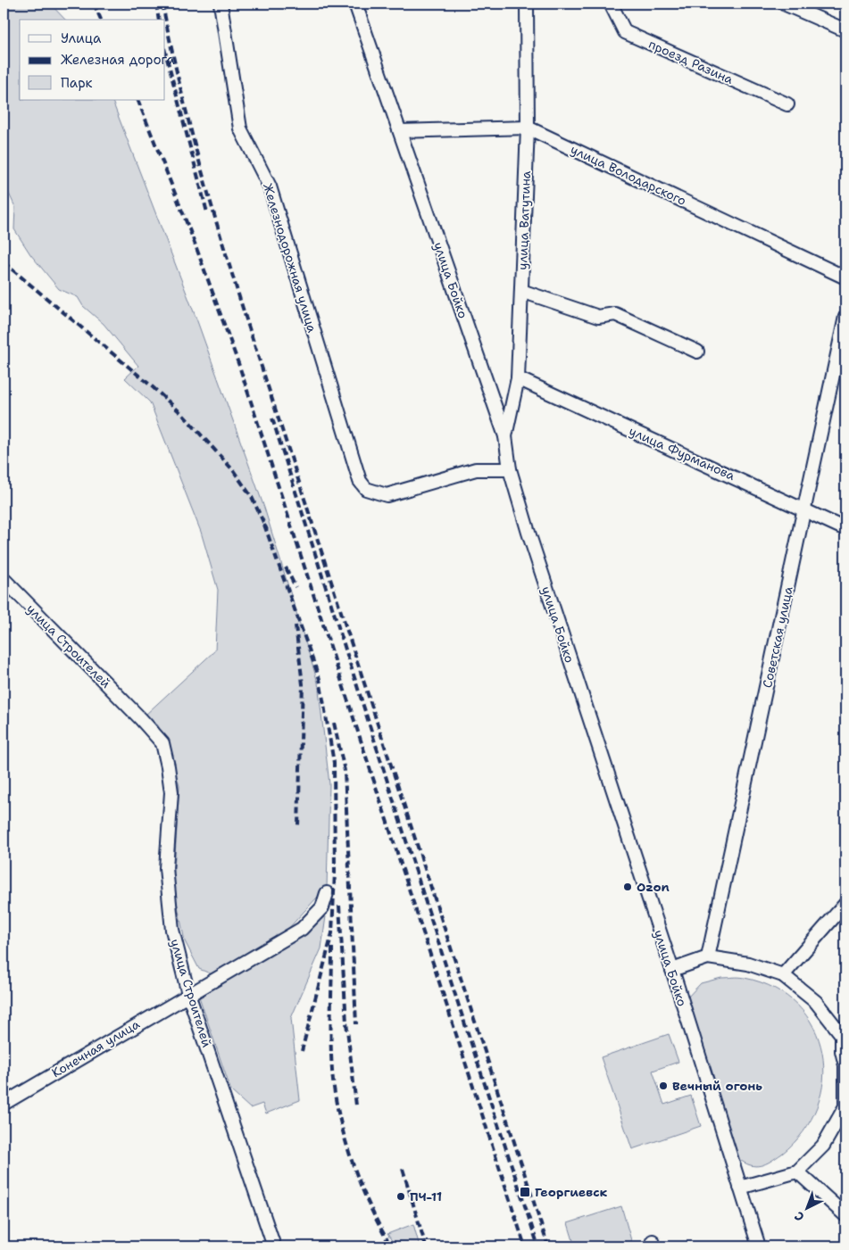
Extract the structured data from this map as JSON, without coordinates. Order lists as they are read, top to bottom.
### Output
{
  "streets": {
    "street": [
      "проезд Разина",
      "улица Володарского",
      "улица Ватутина",
      "Железнодорожная улица",
      "улица Бойко",
      "улица Фурманова",
      "Советская улица",
      "улица Строителей",
      "Конечная улица"
    ]
  },
  "crossings": [
    ["улица Володарского", "улица Ватутина"],
    ["улица Володарского", "улица Бойко"],
    ["улица Ватутина", "улица Бойко"],
    ["улица Ватутина", "улица Фурманова"],
    ["Железнодорожная улица", "улица Бойко"],
    ["улица Фурманова", "Советская улица"],
    ["улица Строителей", "Конечная улица"]
  ],
  "places": {
    "other": ["Ozon", "Вечный огонь", "ПЧ-11"],
    "transit": ["Георгиевск"]
  },
  "legend": ["Улица", "Железная дорога", "Парк"],
  "north": "bottom left"
}
